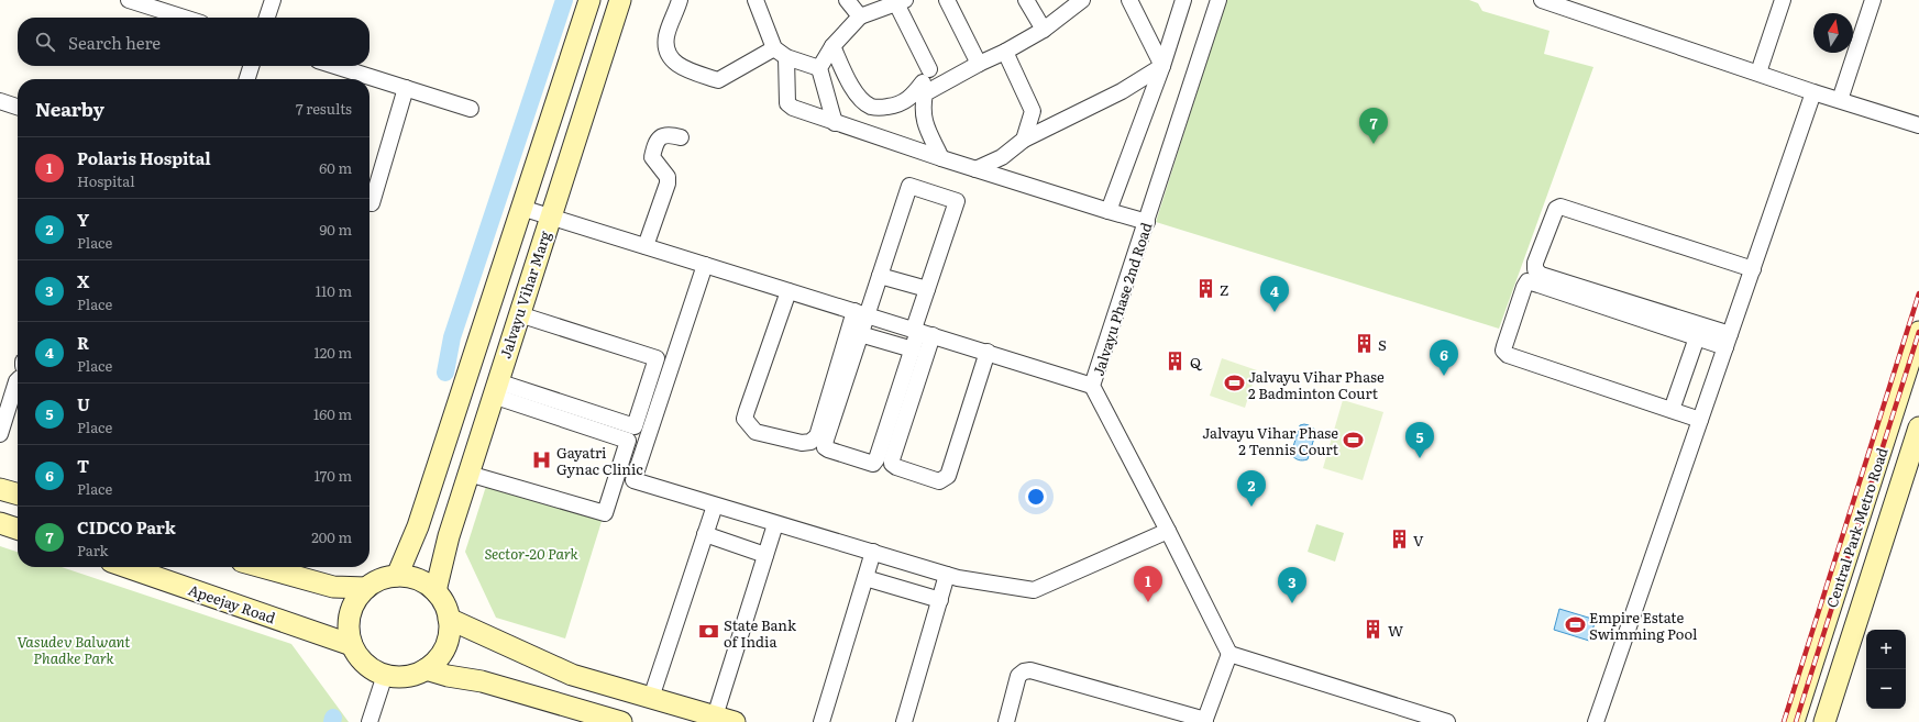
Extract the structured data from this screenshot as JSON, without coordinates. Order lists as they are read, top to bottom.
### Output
{
  "streets": {
    "main road": ["Jalvayu Vihar Marg", "Central Park Metro Road", "Apeejay Road"],
    "street": ["Jalvayu Phase 2nd Road"]
  },
  "crossings": [
    ["Jalvayu Vihar Marg", "Apeejay Road"]
  ],
  "parks": ["Sector-20 Park", "Vasudev Balwant Phadke Park"],
  "places": {
    "building": [
      "Z",
      "S",
      "Q",
      "V",
      "W"
    ],
    "sports": ["Jalvayu Vihar Phase 2 Badminton Court", "Jalvayu Vihar Phase 2 Tennis Court", "Empire Estate Swimming Pool"],
    "hospital": ["Gayatri Gynac Clinic"],
    "bank": ["State Bank of India"]
  },
  "north": "top",
  "page": {
    "search": "Search here",
    "heading": ["Nearby", "7 results"],
    "pins": [
      "7",
      "4",
      "6",
      "5",
      "2",
      "1",
      "3"
    ],
    "list": [
      {
        "mark": "1",
        "name": "Polaris Hospital",
        "note": "Hospital",
        "value": "60 m"
      },
      {
        "mark": "2",
        "name": "Y",
        "note": "Place",
        "value": "90 m"
      },
      {
        "mark": "3",
        "name": "X",
        "note": "Place",
        "value": "110 m"
      },
      {
        "mark": "4",
        "name": "R",
        "note": "Place",
        "value": "120 m"
      },
      {
        "mark": "5",
        "name": "U",
        "note": "Place",
        "value": "160 m"
      },
      {
        "mark": "6",
        "name": "T",
        "note": "Place",
        "value": "170 m"
      },
      {
        "mark": "7",
        "name": "CIDCO Park",
        "note": "Park",
        "value": "200 m"
      }
    ],
    "map_buttons": ["+", "−"]
  }
}
